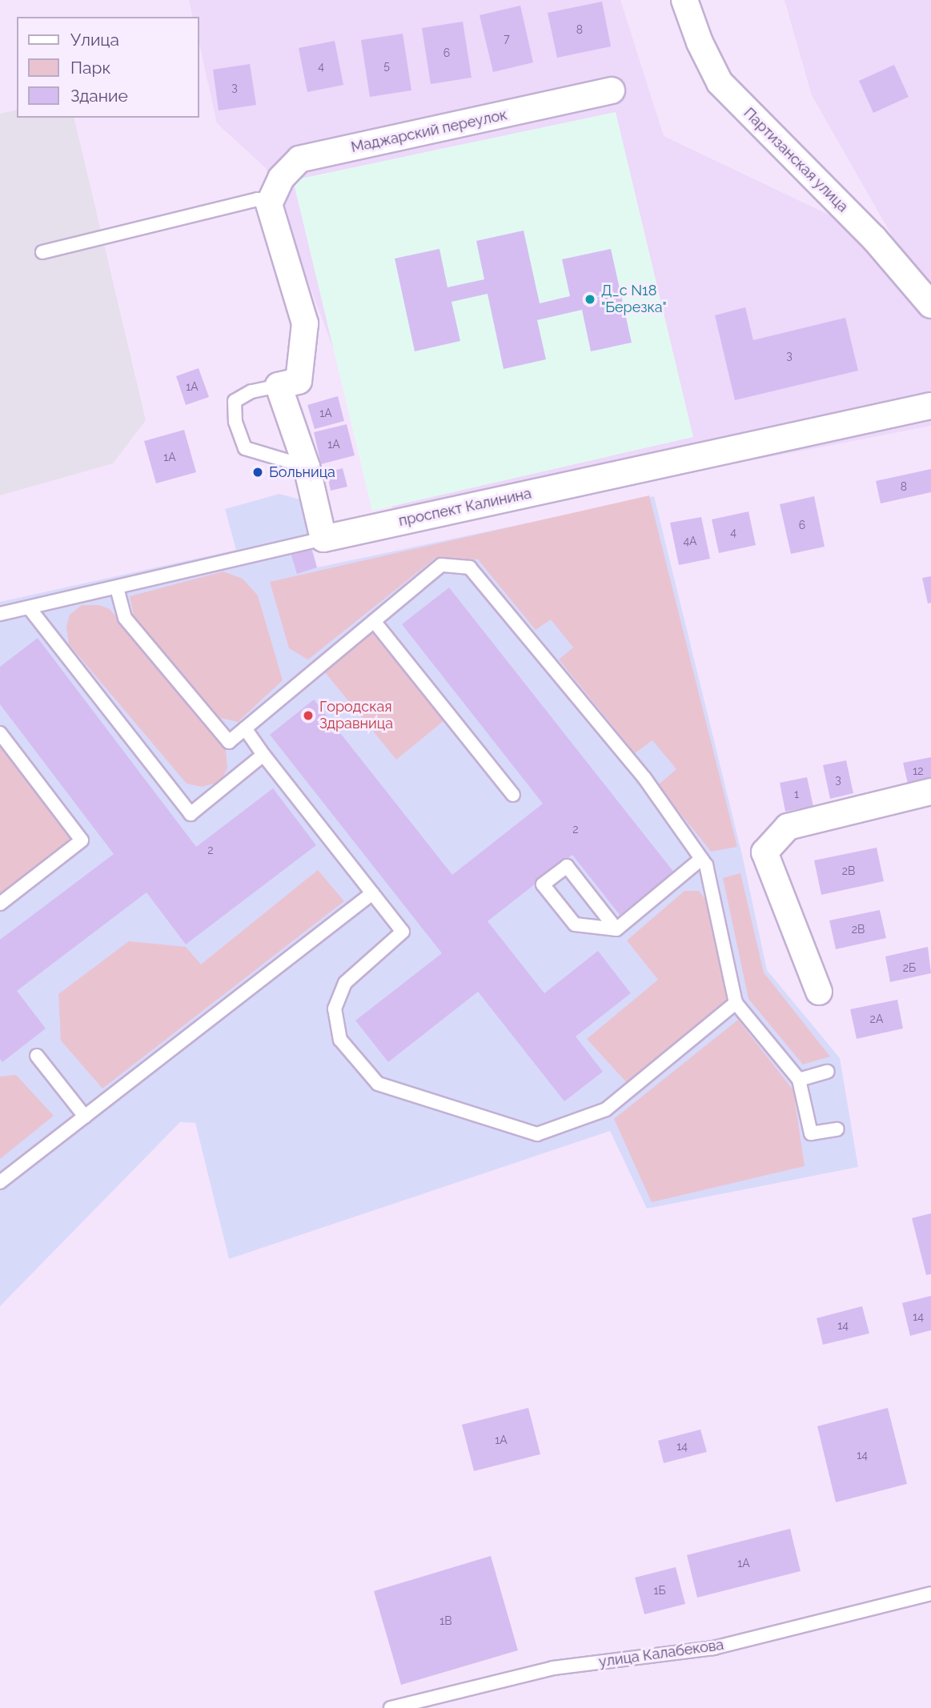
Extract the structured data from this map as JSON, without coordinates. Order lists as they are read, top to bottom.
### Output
{
  "streets": {
    "street": ["Маджарский переулок", "Партизанская улица", "проспект Калинина"],
    "lane": ["улица Калабекова"]
  },
  "places": ["Д_с N18 \"Березка\"", "Больница", "Городская Здравница"],
  "house_numbers": [
    "8",
    "7",
    "6",
    "5",
    "4",
    "3",
    "3",
    "1А",
    "1А",
    "1А",
    "1А",
    "8",
    "6",
    "4",
    "4А",
    "12",
    "3",
    "1",
    "2",
    "2",
    "2В",
    "2В",
    "2Б",
    "2А",
    "14",
    "14",
    "1А",
    "14",
    "14",
    "1А",
    "1Б",
    "1В"
  ],
  "legend": ["Улица", "Парк", "Здание"]
}
